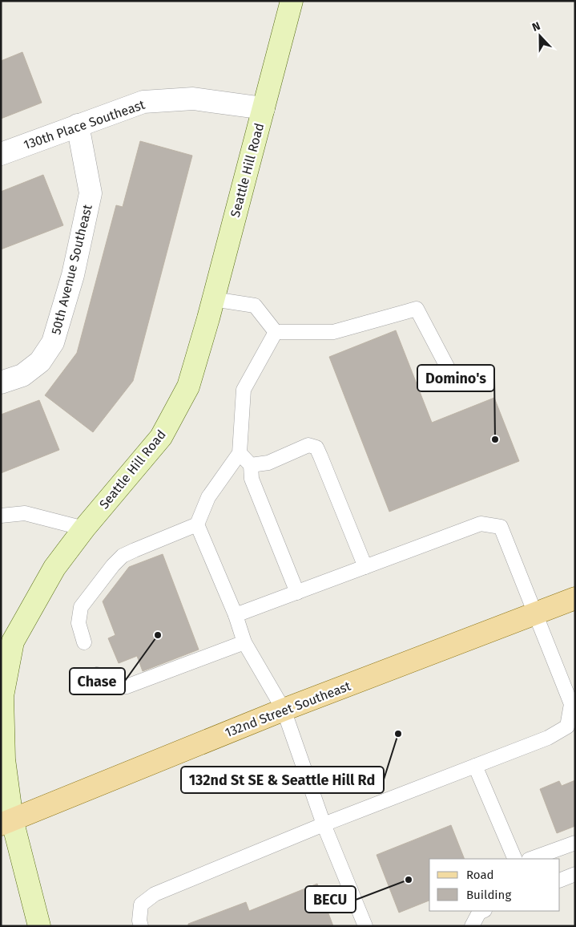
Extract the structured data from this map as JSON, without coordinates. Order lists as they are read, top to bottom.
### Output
{
  "streets": {
    "main road": ["Seattle Hill Road", "132nd Street Southeast"],
    "street": ["130th Place Southeast", "50th Avenue Southeast"]
  },
  "crossings": [
    ["130th Place Southeast", "Seattle Hill Road"],
    ["130th Place Southeast", "50th Avenue Southeast"],
    ["Seattle Hill Road", "132nd Street Southeast"]
  ],
  "places": [
    "Domino's",
    "Chase",
    "132nd St SE & Seattle Hill Rd",
    "BECU"
  ],
  "legend": ["Road", "Building"],
  "north": "top"
}
